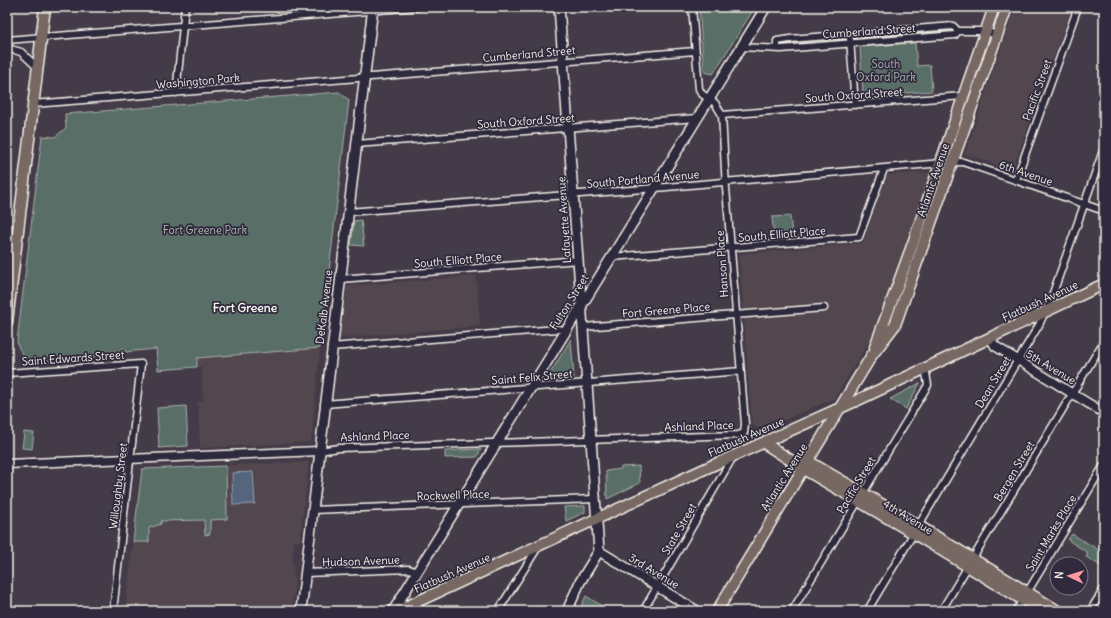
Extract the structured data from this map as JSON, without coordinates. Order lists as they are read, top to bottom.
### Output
{
  "streets": {
    "main road": [
      "Atlantic Avenue",
      "Lafayette Avenue",
      "Flatbush Avenue",
      "Fulton Street",
      "DeKalb Avenue",
      "4th Avenue",
      "3rd Avenue"
    ],
    "street": [
      "Cumberland Street",
      "Washington Park",
      "Pacific Street",
      "South Oxford Street",
      "6th Avenue",
      "South Portland Avenue",
      "South Elliott Place",
      "Hanson Place",
      "Fort Greene Place",
      "Saint Edwards Street",
      "5th Avenue",
      "Saint Felix Street",
      "Dean Street",
      "Ashland Place",
      "Bergen Street",
      "Willoughby Street",
      "Rockwell Place",
      "State Street",
      "Saint Marks Place",
      "Hudson Avenue"
    ]
  },
  "crossings": [
    ["Cumberland Street", "Washington Park"],
    ["Cumberland Street", "Atlantic Avenue"],
    ["Cumberland Street", "Lafayette Avenue"],
    ["Cumberland Street", "Fulton Street"],
    ["Cumberland Street", "DeKalb Avenue"],
    ["Washington Park", "DeKalb Avenue"],
    ["Pacific Street", "6th Avenue"],
    ["Pacific Street", "Flatbush Avenue"],
    ["Pacific Street", "4th Avenue"],
    ["South Oxford Street", "Atlantic Avenue"],
    ["South Oxford Street", "Lafayette Avenue"],
    ["South Oxford Street", "Hanson Place"],
    ["South Oxford Street", "Fulton Street"],
    ["South Oxford Street", "DeKalb Avenue"],
    ["6th Avenue", "South Portland Avenue"],
    ["6th Avenue", "Atlantic Avenue"],
    ["6th Avenue", "Dean Street"],
    ["South Portland Avenue", "Atlantic Avenue"],
    ["South Portland Avenue", "Lafayette Avenue"],
    ["South Portland Avenue", "South Elliott Place"],
    ["South Portland Avenue", "Hanson Place"],
    ["South Portland Avenue", "Fulton Street"],
    ["South Portland Avenue", "DeKalb Avenue"],
    ["Atlantic Avenue", "Flatbush Avenue"],
    ["Atlantic Avenue", "4th Avenue"],
    ["Lafayette Avenue", "South Elliott Place"],
    ["Lafayette Avenue", "Flatbush Avenue"],
    ["Lafayette Avenue", "Fulton Street"],
    ["Lafayette Avenue", "Fort Greene Place"],
    ["Lafayette Avenue", "Saint Felix Street"],
    ["Lafayette Avenue", "Ashland Place"],
    ["Lafayette Avenue", "Rockwell Place"],
    ["Lafayette Avenue", "3rd Avenue"],
    ["South Elliott Place", "Hanson Place"],
    ["South Elliott Place", "Fulton Street"],
    ["South Elliott Place", "DeKalb Avenue"],
    ["Hanson Place", "Fort Greene Place"],
    ["Hanson Place", "Saint Felix Street"],
    ["Hanson Place", "Ashland Place"],
    ["Flatbush Avenue", "5th Avenue"],
    ["Flatbush Avenue", "Dean Street"],
    ["Flatbush Avenue", "4th Avenue"],
    ["Flatbush Avenue", "State Street"],
    ["Fulton Street", "Saint Felix Street"],
    ["Fulton Street", "Ashland Place"],
    ["Fulton Street", "Rockwell Place"],
    ["Fulton Street", "Hudson Avenue"],
    ["DeKalb Avenue", "Saint Felix Street"],
    ["DeKalb Avenue", "Ashland Place"],
    ["DeKalb Avenue", "Rockwell Place"],
    ["DeKalb Avenue", "Hudson Avenue"],
    ["Saint Edwards Street", "Willoughby Street"],
    ["5th Avenue", "Dean Street"],
    ["5th Avenue", "Bergen Street"],
    ["Dean Street", "4th Avenue"],
    ["Ashland Place", "Willoughby Street"],
    ["Bergen Street", "4th Avenue"],
    ["4th Avenue", "Saint Marks Place"],
    ["State Street", "3rd Avenue"]
  ],
  "districts": ["Fort Greene"],
  "parks": ["South Oxford Park", "Fort Greene Park"],
  "north": "left"
}
